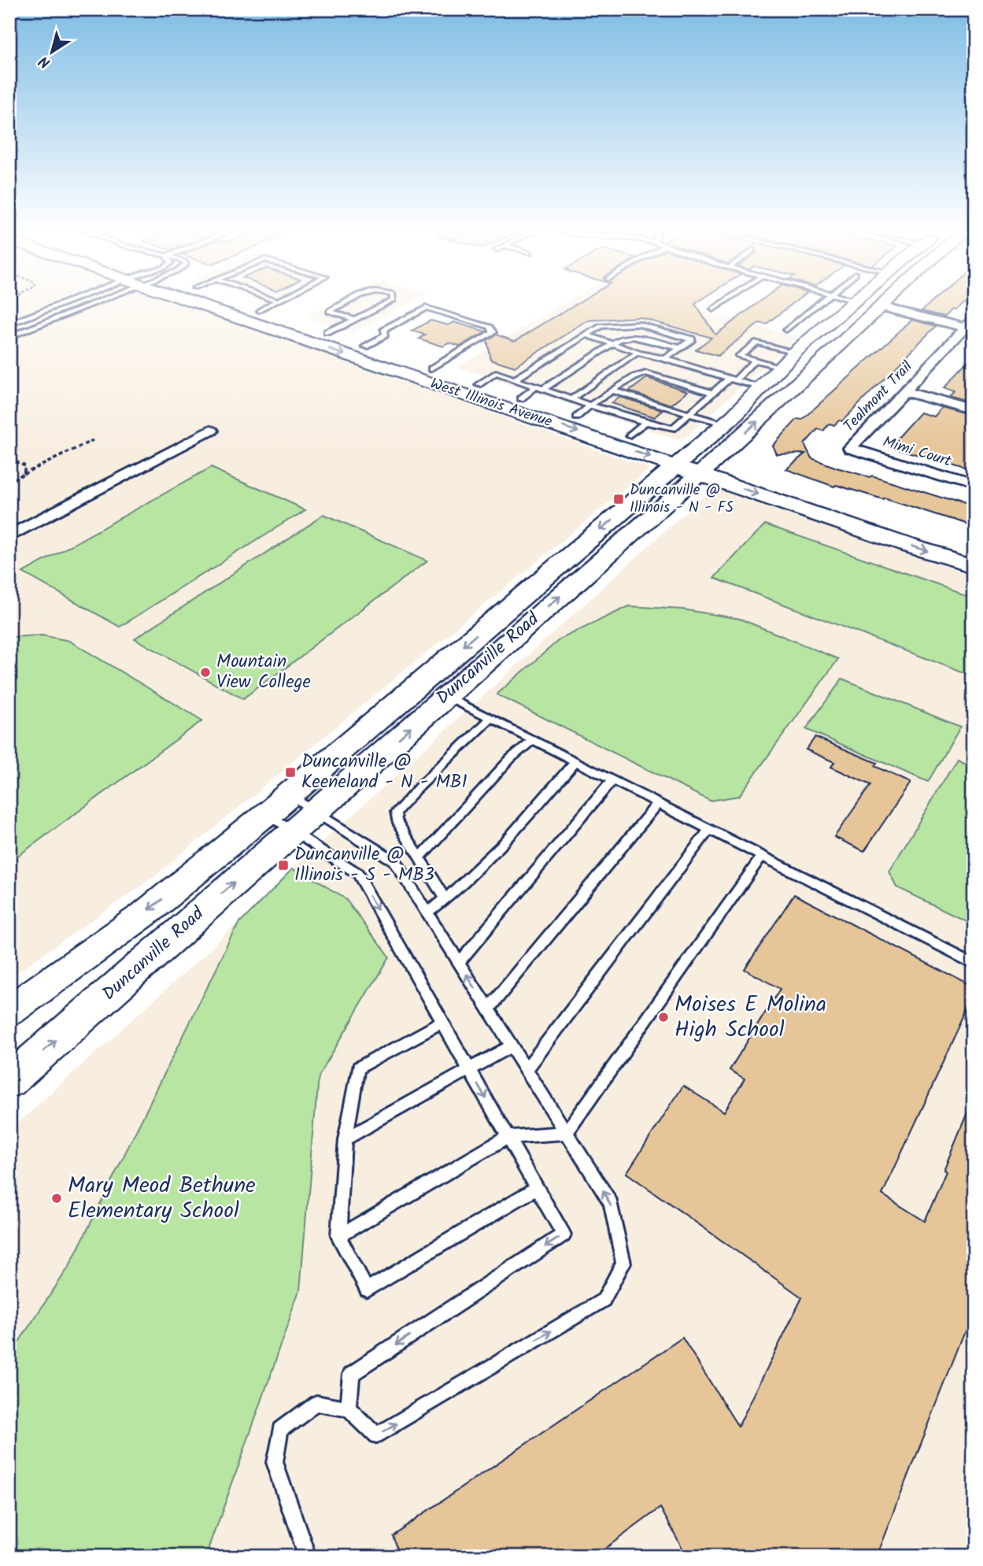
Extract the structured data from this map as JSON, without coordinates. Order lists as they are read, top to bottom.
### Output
{
  "streets": {
    "main road": ["West Illinois Avenue", "Duncanville Road"],
    "street": ["Tealmont Trail", "Mimi Court"]
  },
  "crossings": [
    ["Tealmont Trail", "Mimi Court"],
    ["West Illinois Avenue", "Duncanville Road"]
  ],
  "places": {
    "transit": ["Duncanville @ Illinois - N - FS", "Duncanville @ Keeneland - N - MB1", "Duncanville @ Illinois - S - MB3"],
    "other": ["Mountain View College", "Moises E Molina High School", "Mary Meod Bethune Elementary School"]
  },
  "north": "bottom left"
}
